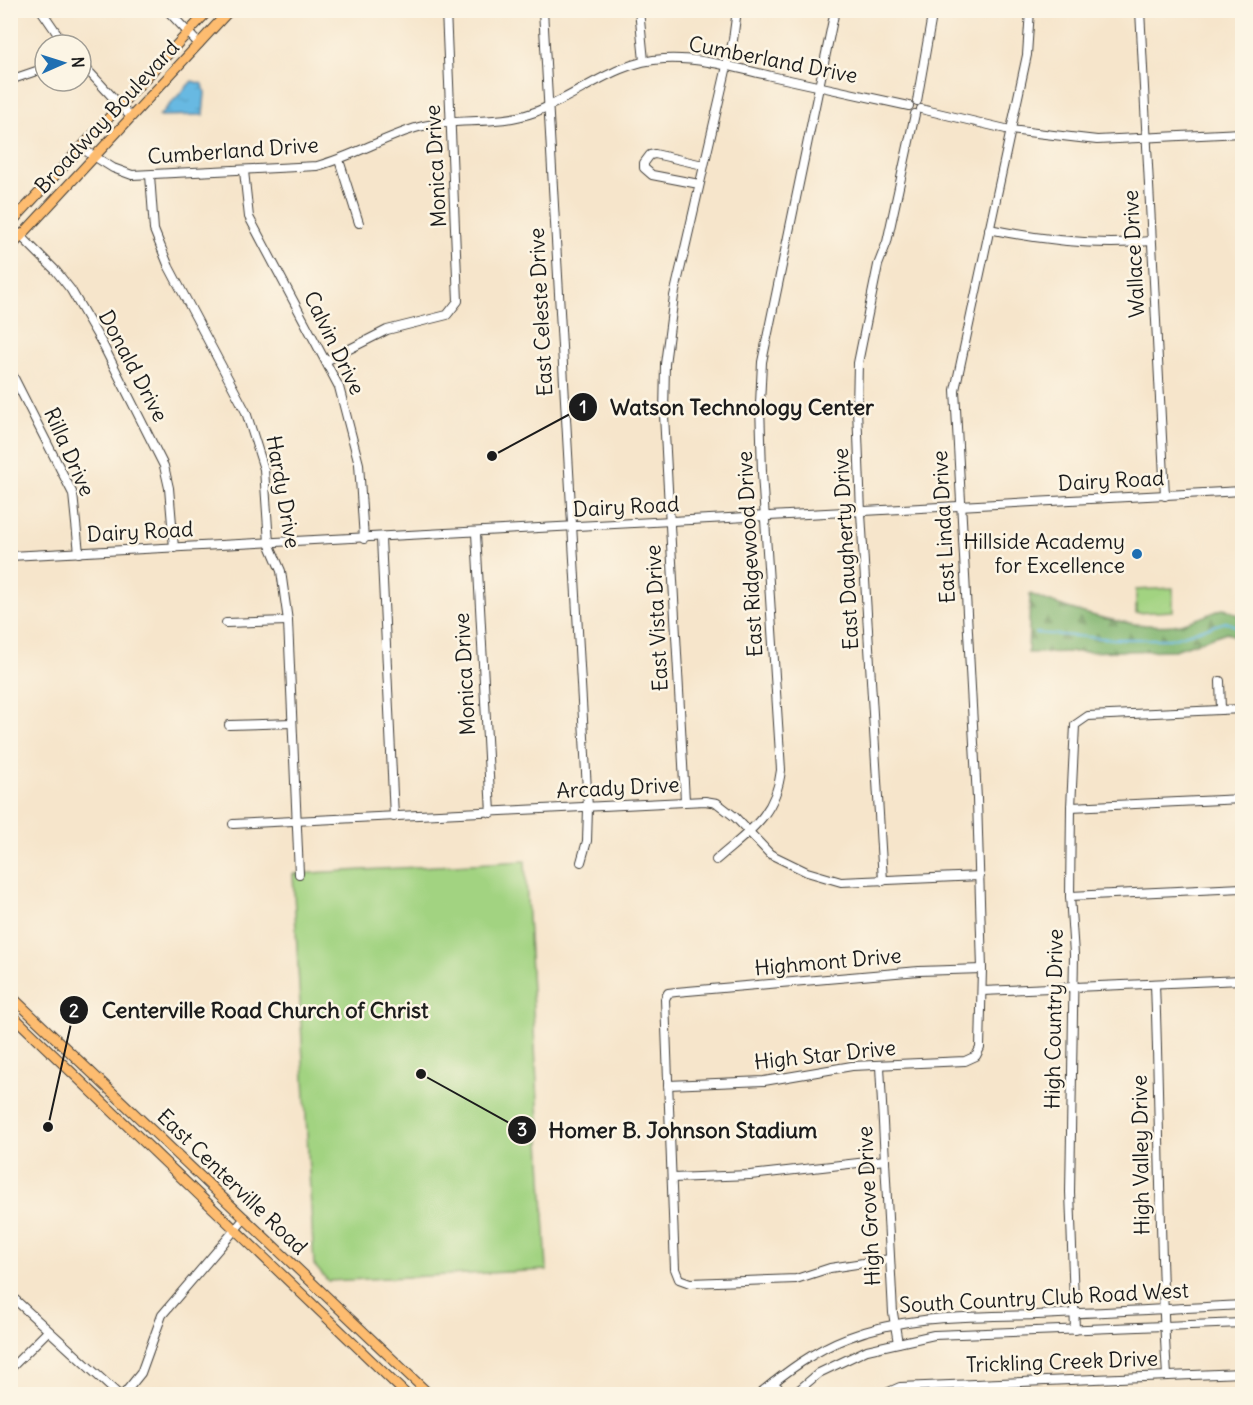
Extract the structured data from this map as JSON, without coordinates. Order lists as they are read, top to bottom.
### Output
{
  "streets": {
    "main road": ["Broadway Boulevard", "East Centerville Road"],
    "street": [
      "Cumberland Drive",
      "Monica Drive",
      "Wallace Drive",
      "East Celeste Drive",
      "Calvin Drive",
      "Donald Drive",
      "Rilla Drive",
      "Dairy Road",
      "Hardy Drive",
      "East Linda Drive",
      "East Daugherty Drive",
      "East Ridgewood Drive",
      "East Vista Drive",
      "Arcady Drive",
      "Highmont Drive",
      "High Country Drive",
      "High Star Drive",
      "High Valley Drive",
      "High Grove Drive",
      "South Country Club Road West",
      "Trickling Creek Drive"
    ]
  },
  "crossings": [
    ["Cumberland Drive", "Broadway Boulevard"],
    ["Cumberland Drive", "Monica Drive"],
    ["Cumberland Drive", "East Celeste Drive"],
    ["Cumberland Drive", "Calvin Drive"],
    ["Cumberland Drive", "Hardy Drive"],
    ["Cumberland Drive", "East Daugherty Drive"],
    ["Cumberland Drive", "East Ridgewood Drive"],
    ["Cumberland Drive", "East Vista Drive"],
    ["Broadway Boulevard", "Donald Drive"],
    ["Monica Drive", "Calvin Drive"],
    ["Monica Drive", "Dairy Road"],
    ["Monica Drive", "Arcady Drive"],
    ["Wallace Drive", "Dairy Road"],
    ["East Celeste Drive", "Dairy Road"],
    ["East Celeste Drive", "Arcady Drive"],
    ["Calvin Drive", "Dairy Road"],
    ["Donald Drive", "Dairy Road"],
    ["Rilla Drive", "Dairy Road"],
    ["Dairy Road", "Hardy Drive"],
    ["Dairy Road", "East Linda Drive"],
    ["Dairy Road", "East Daugherty Drive"],
    ["Dairy Road", "East Ridgewood Drive"],
    ["Dairy Road", "East Vista Drive"],
    ["Hardy Drive", "Arcady Drive"],
    ["East Linda Drive", "Arcady Drive"],
    ["East Linda Drive", "Highmont Drive"],
    ["East Linda Drive", "High Star Drive"],
    ["East Daugherty Drive", "Arcady Drive"],
    ["East Ridgewood Drive", "Arcady Drive"],
    ["East Vista Drive", "Arcady Drive"],
    ["Highmont Drive", "High Star Drive"],
    ["High Country Drive", "South Country Club Road West"],
    ["High Star Drive", "High Grove Drive"],
    ["High Valley Drive", "South Country Club Road West"],
    ["High Valley Drive", "Trickling Creek Drive"],
    ["High Grove Drive", "South Country Club Road West"]
  ],
  "places": [
    "Watson Technology Center",
    "Hillside Academy for Excellence",
    "Homer B. Johnson Stadium",
    "Centerville Road Church of Christ"
  ],
  "north": "right"
}
